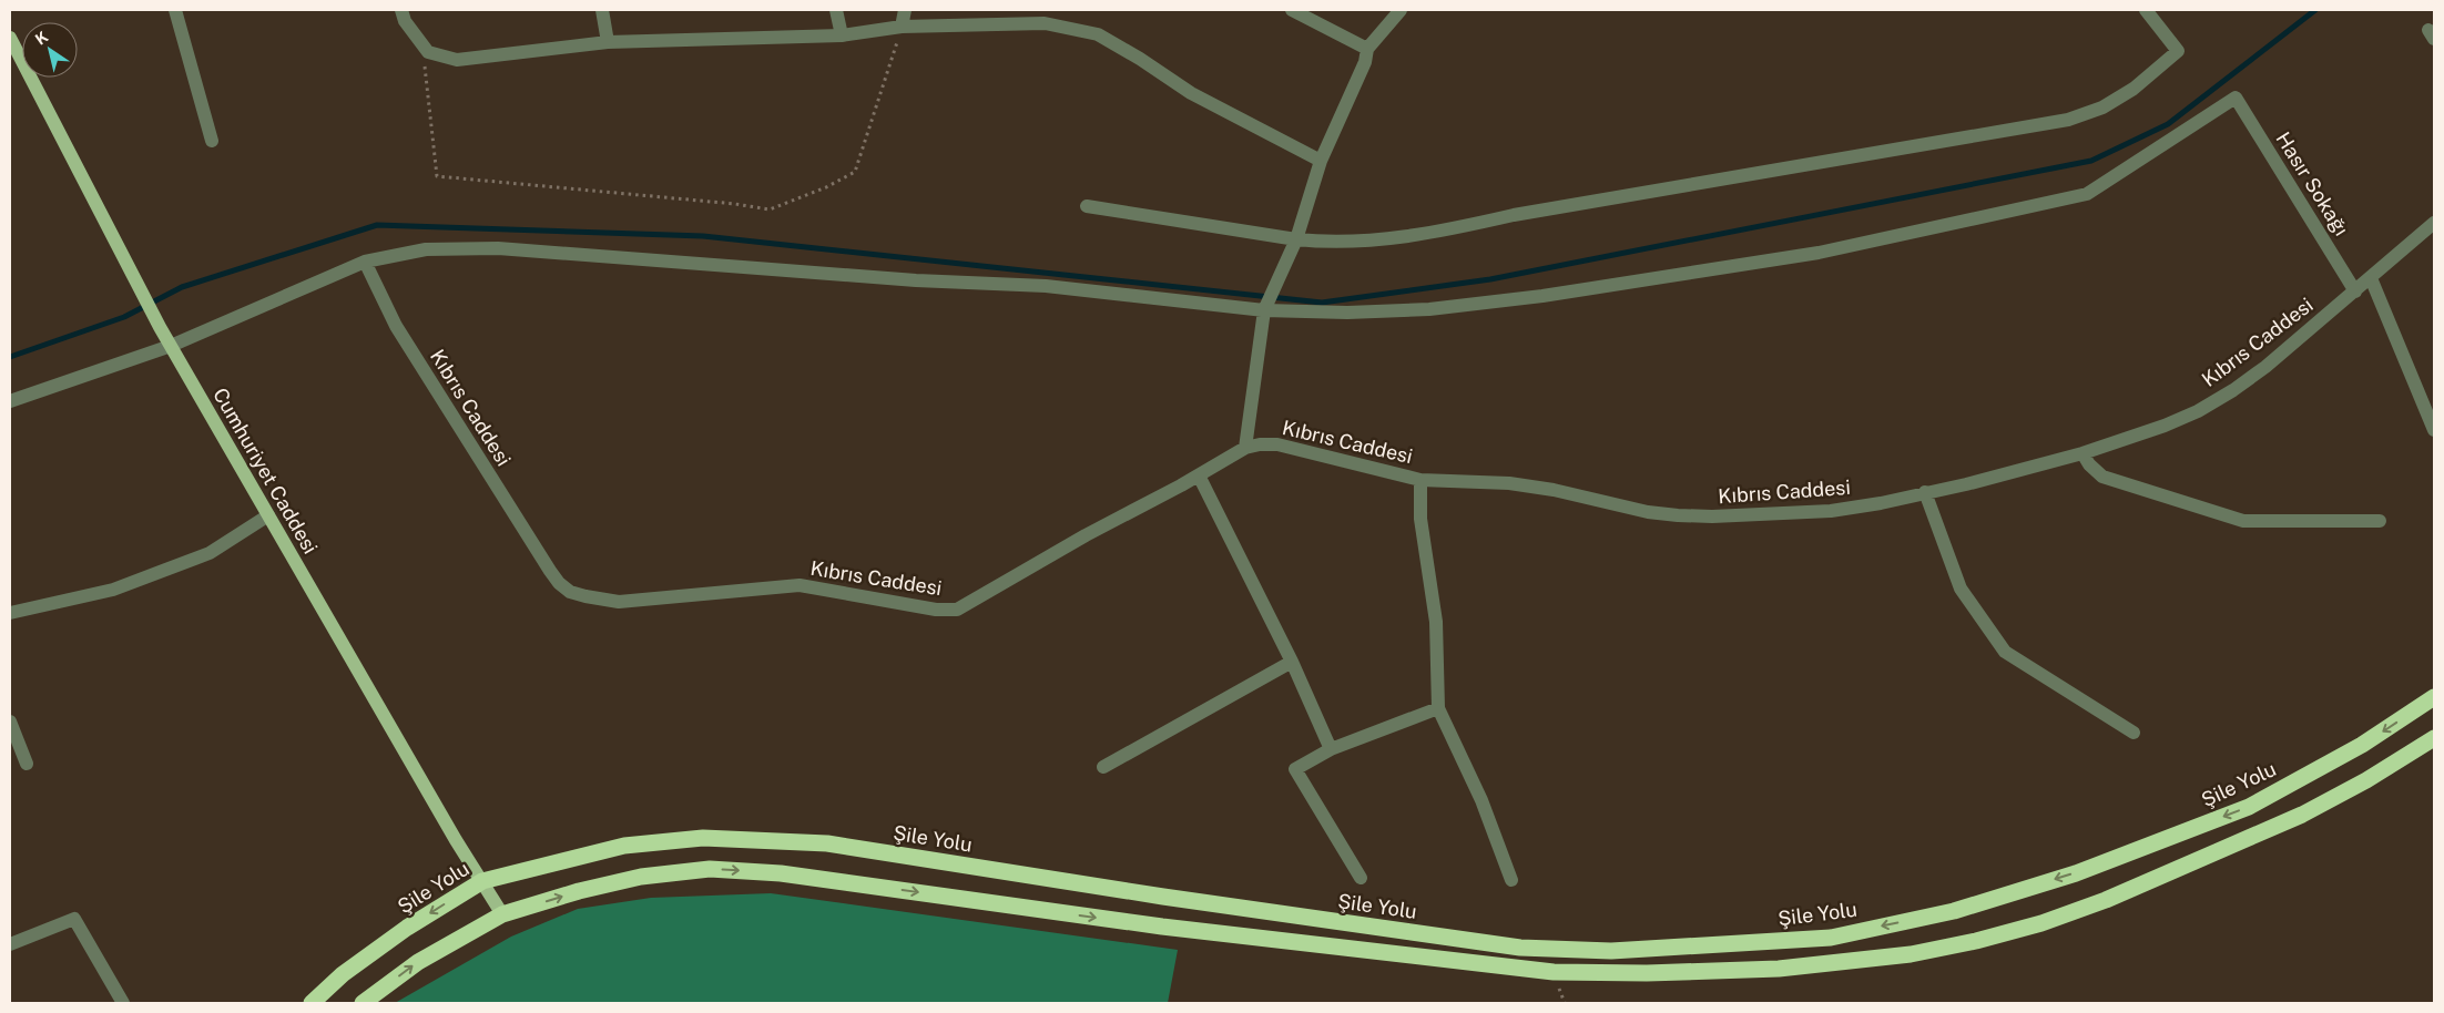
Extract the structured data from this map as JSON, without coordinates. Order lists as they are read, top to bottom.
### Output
{
  "streets": {
    "highway": ["Şile Yolu"],
    "main road": ["Cumhuriyet Caddesi"],
    "street": ["Hasır Sokağı", "Kıbrıs Caddesi"]
  },
  "crossings": [
    ["Hasır Sokağı", "Kıbrıs Caddesi"],
    ["Cumhuriyet Caddesi", "Şile Yolu"]
  ],
  "north": "top left"
}
